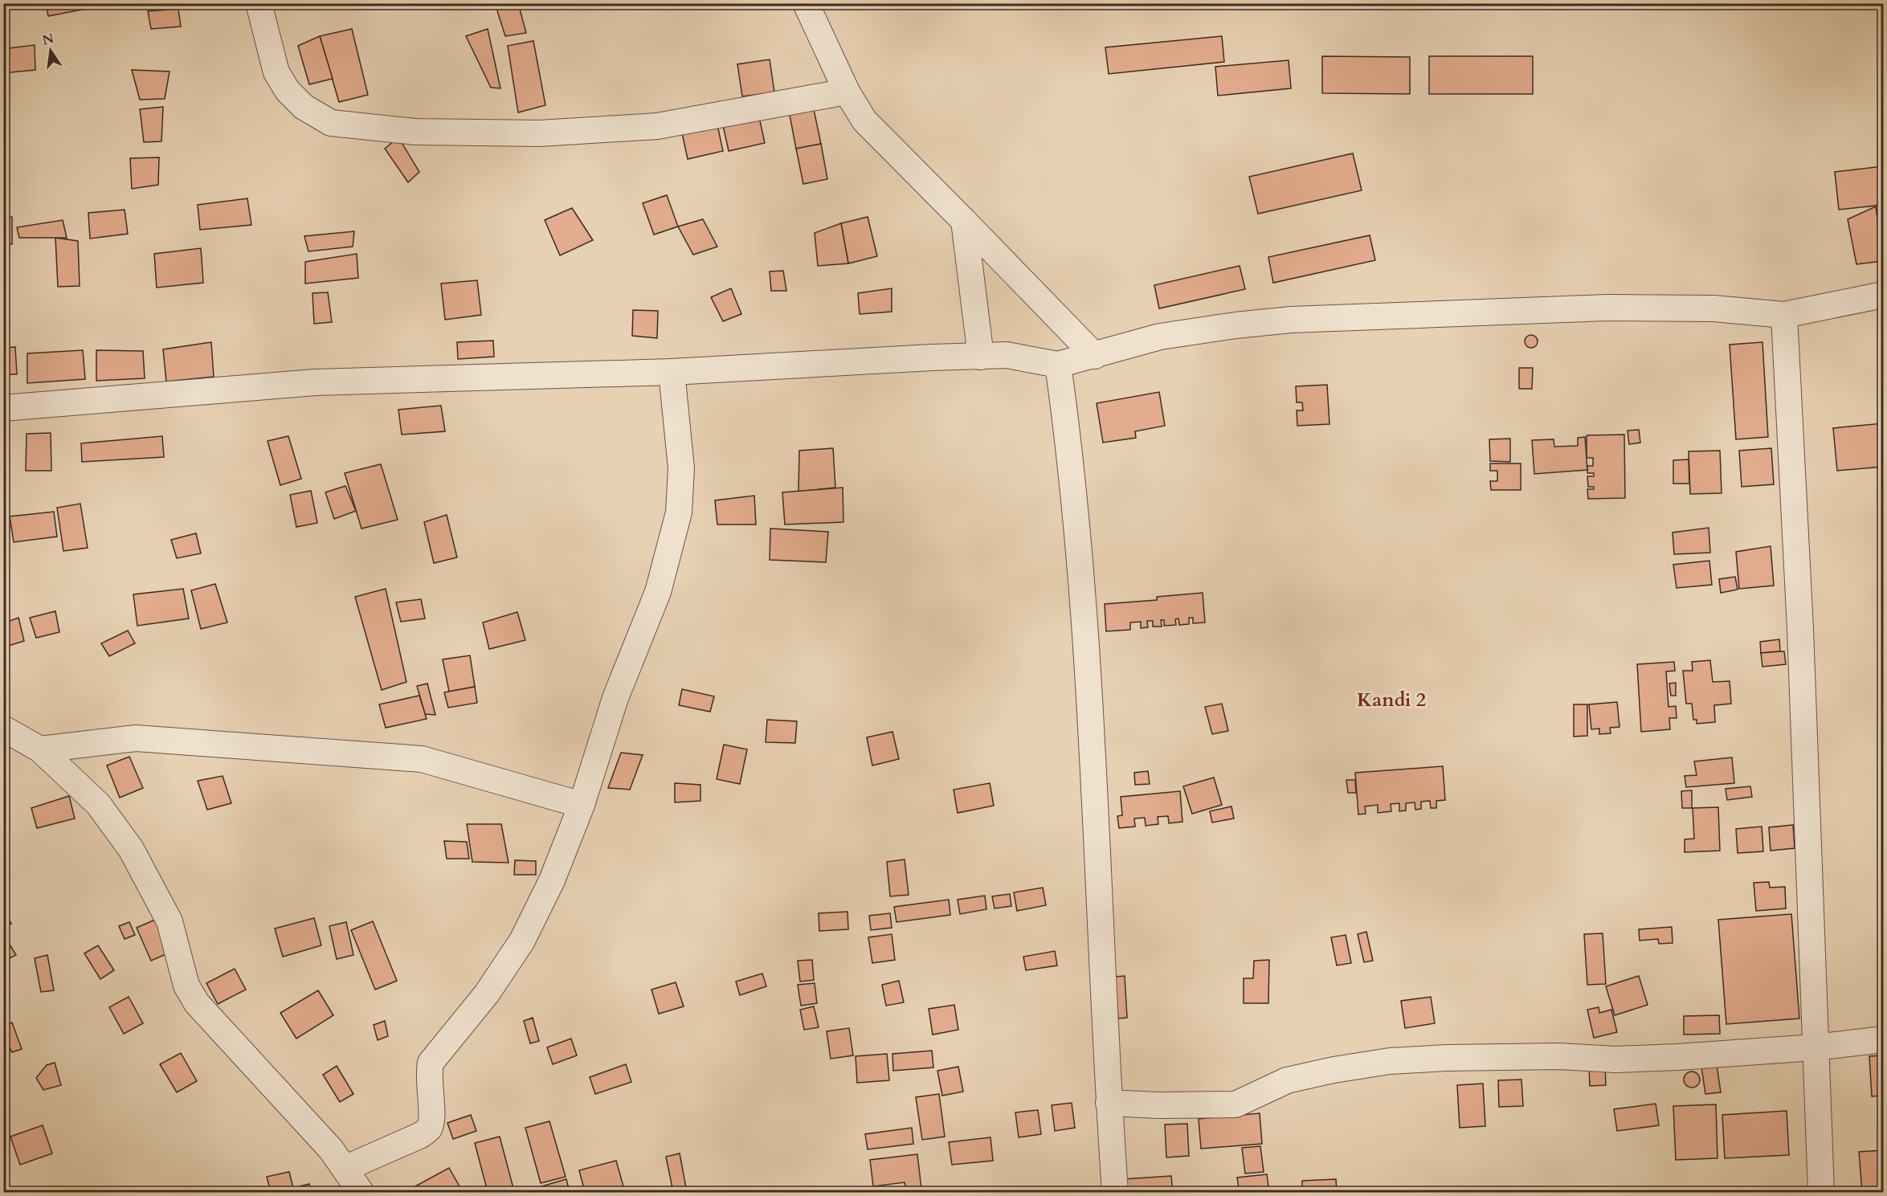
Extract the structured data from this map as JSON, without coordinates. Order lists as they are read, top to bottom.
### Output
{
  "districts": ["Kandi 2"],
  "north": "top"
}
